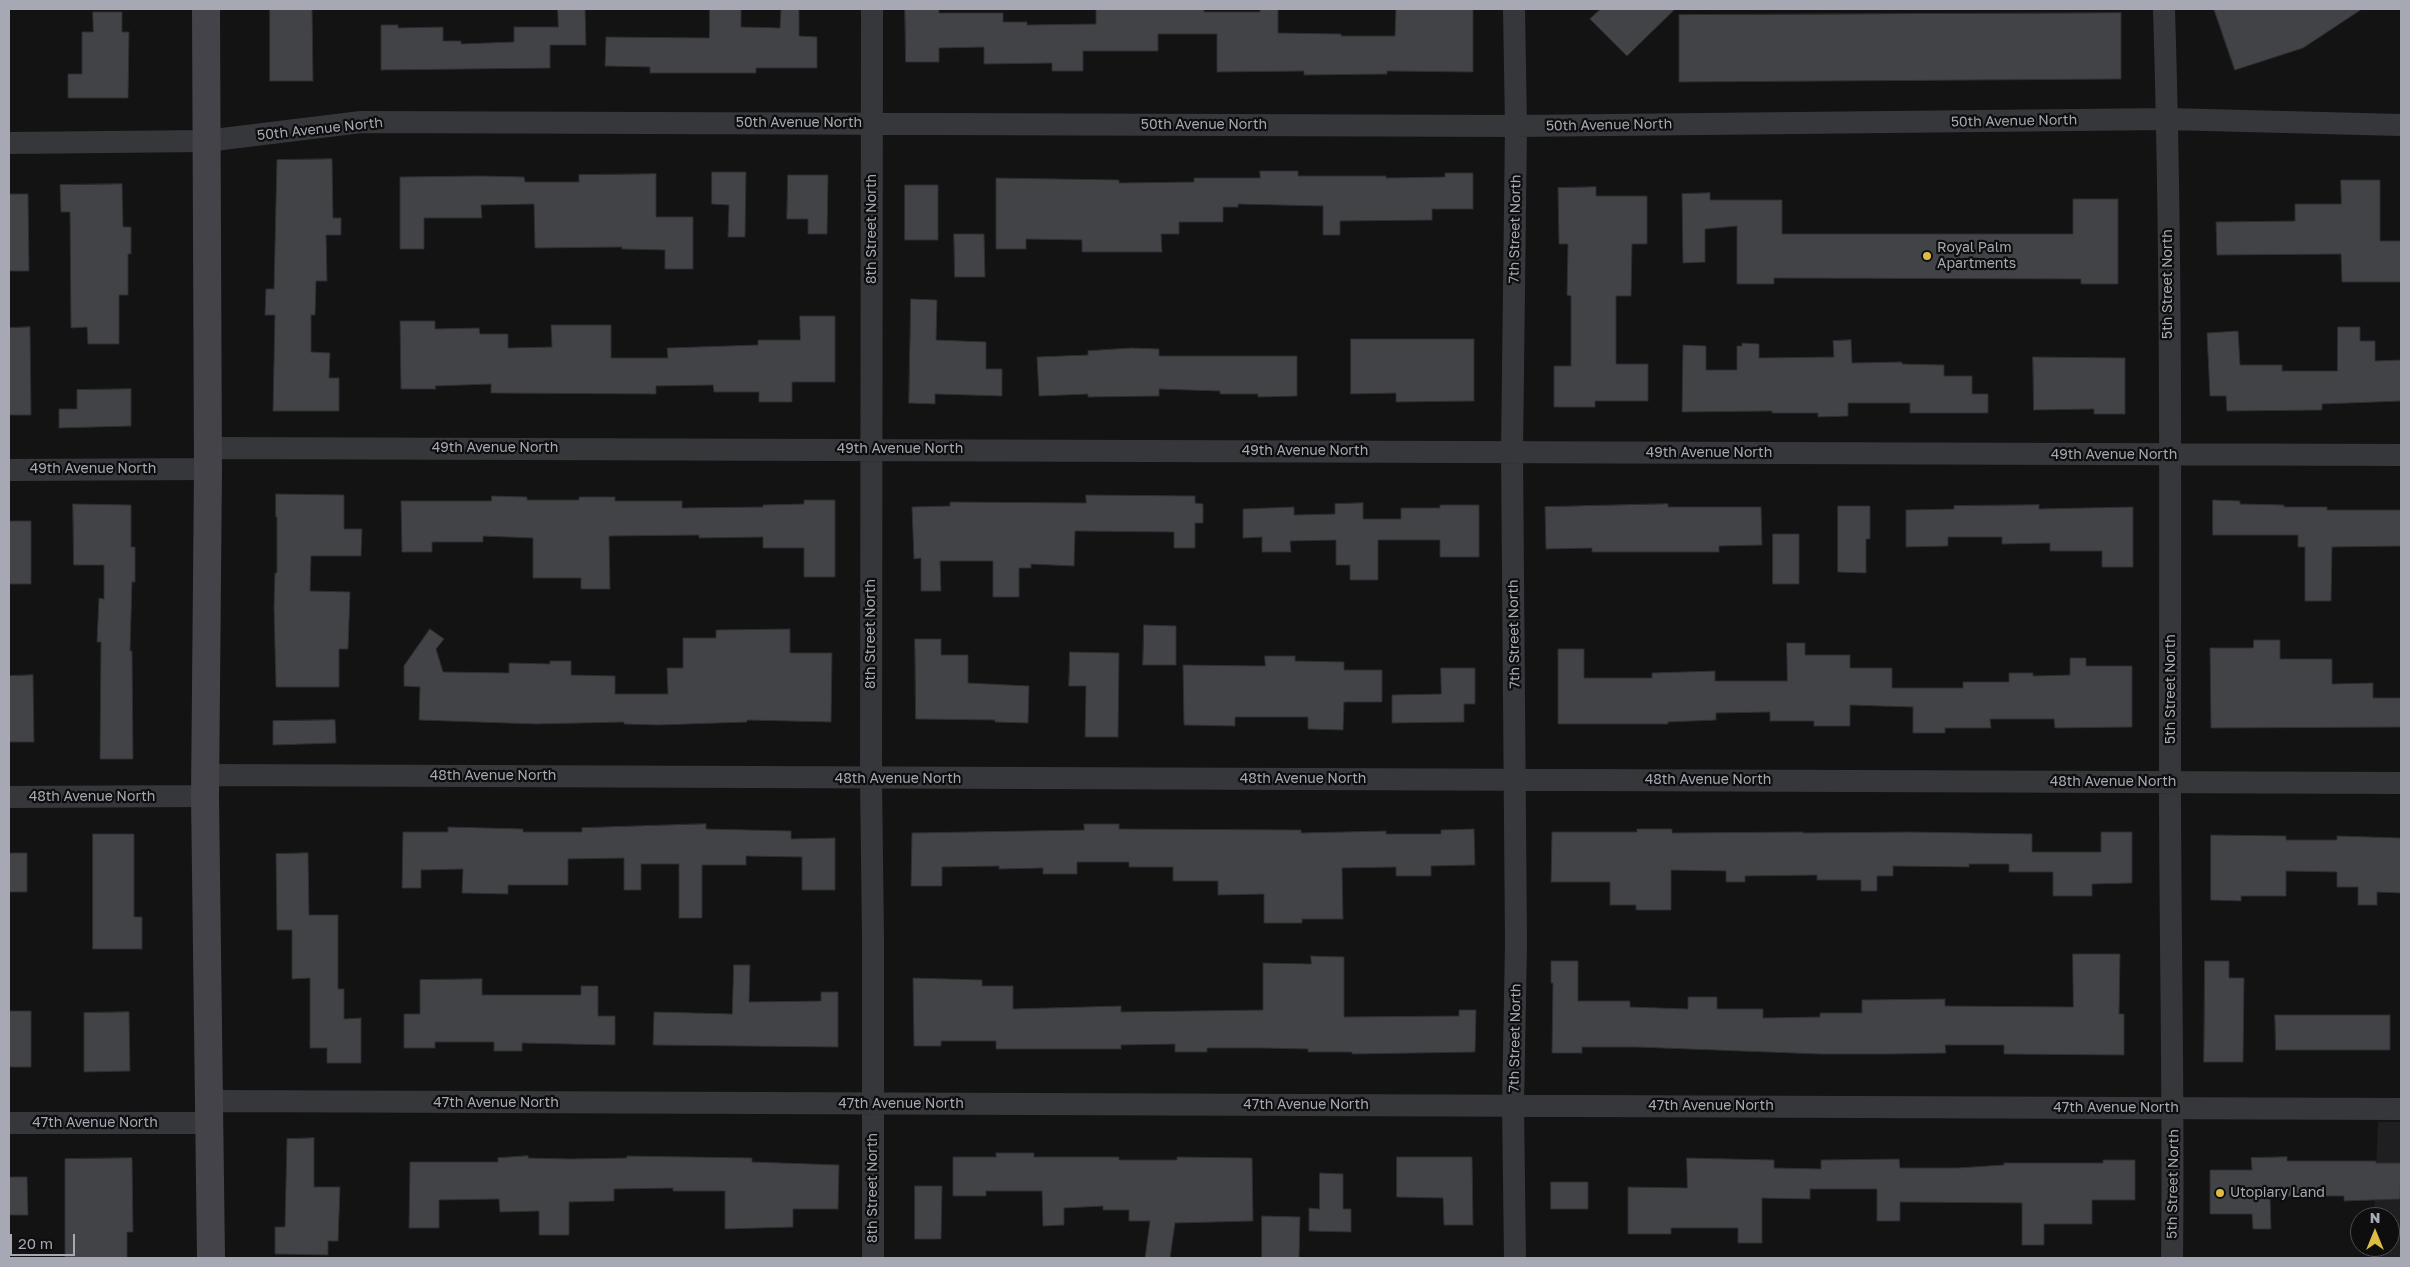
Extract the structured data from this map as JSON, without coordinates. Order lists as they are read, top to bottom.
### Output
{
  "streets": {
    "street": [
      "50th Avenue North",
      "8th Street North",
      "7th Street North",
      "5th Street North",
      "49th Avenue North",
      "48th Avenue North",
      "47th Avenue North"
    ]
  },
  "crossings": [
    ["50th Avenue North", "8th Street North"],
    ["50th Avenue North", "7th Street North"],
    ["50th Avenue North", "5th Street North"],
    ["8th Street North", "49th Avenue North"],
    ["8th Street North", "48th Avenue North"],
    ["8th Street North", "47th Avenue North"],
    ["7th Street North", "49th Avenue North"],
    ["7th Street North", "48th Avenue North"],
    ["7th Street North", "47th Avenue North"],
    ["5th Street North", "49th Avenue North"],
    ["5th Street North", "48th Avenue North"],
    ["5th Street North", "47th Avenue North"]
  ],
  "places": ["Royal Palm Apartments", "Utopiary Land"],
  "scale_bar": "20 m",
  "north": "top"
}
